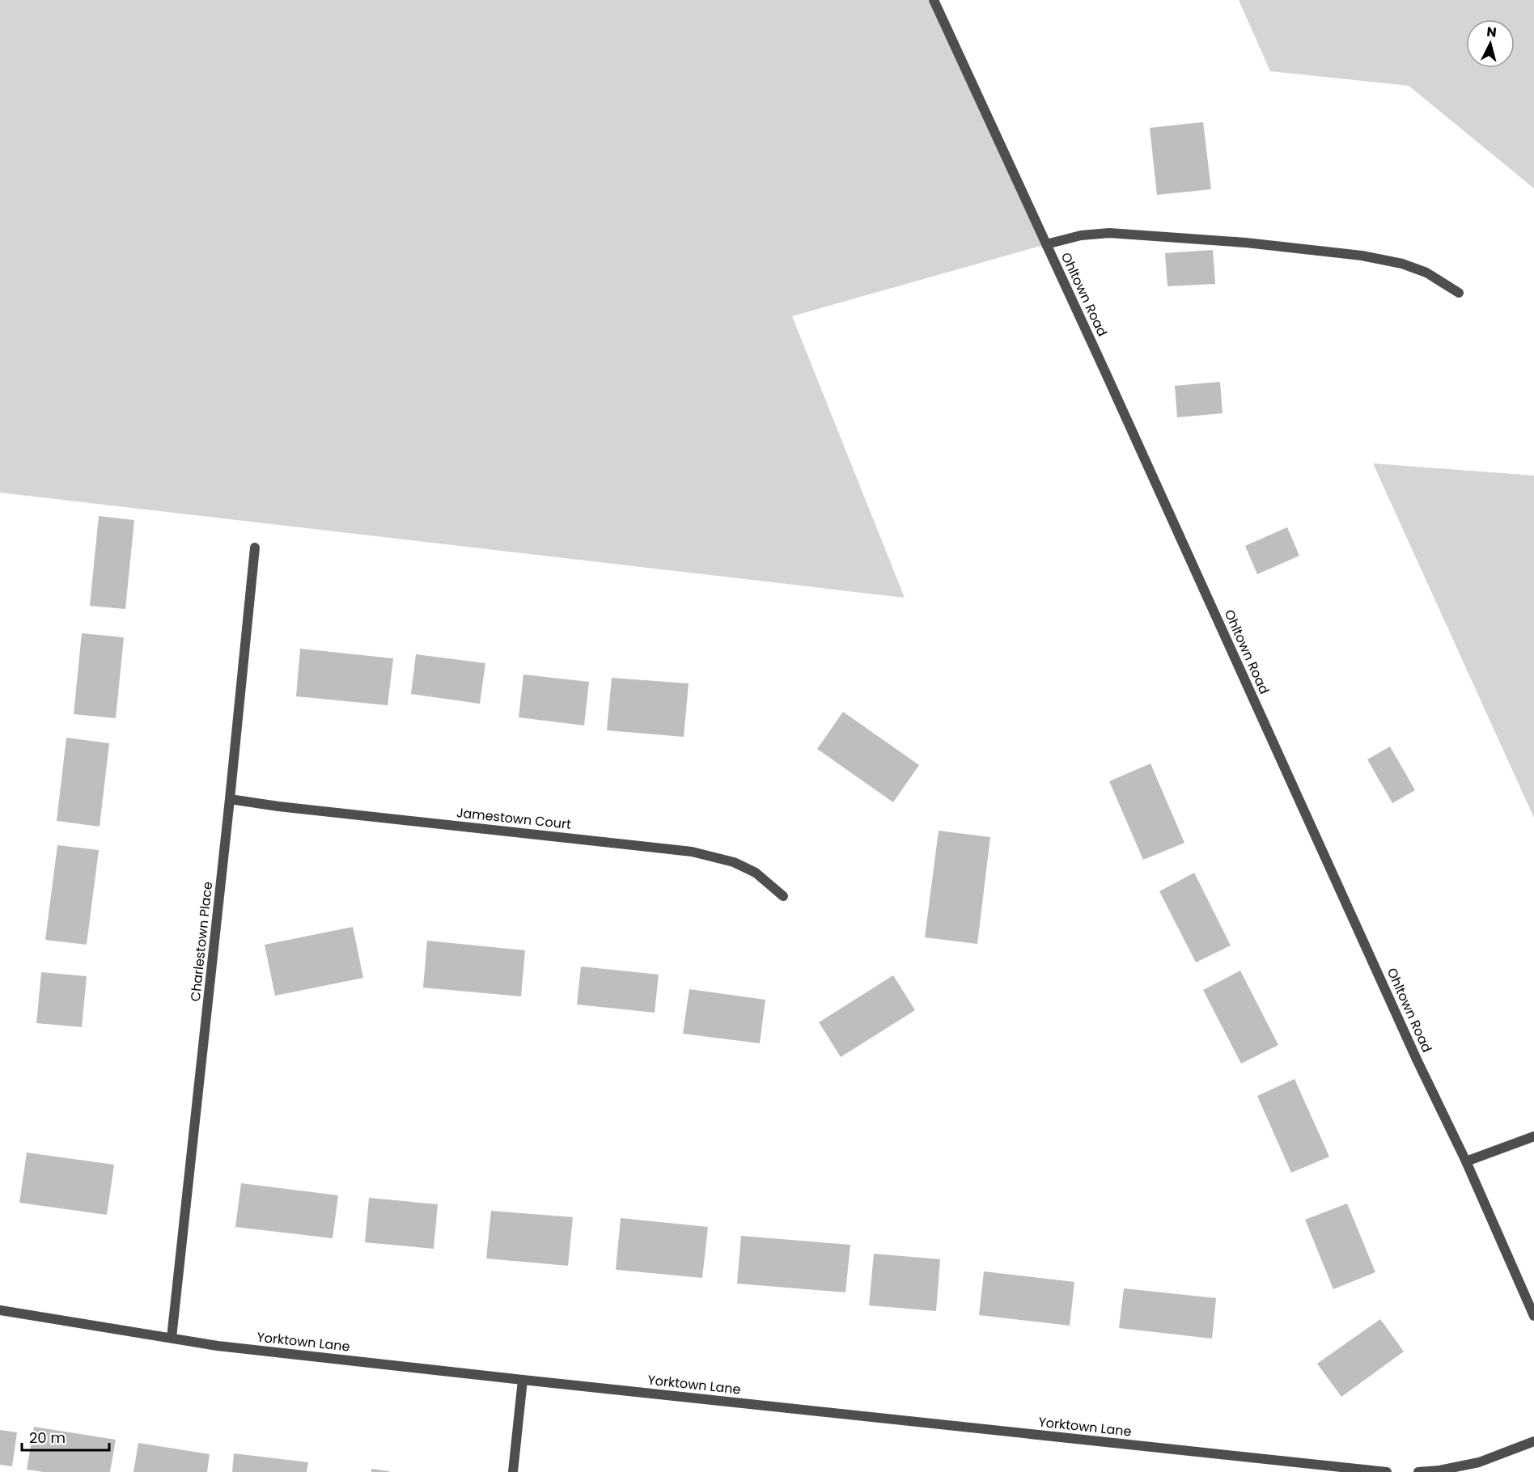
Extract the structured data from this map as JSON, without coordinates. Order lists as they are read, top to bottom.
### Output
{
  "streets": {
    "street": [
      "Ohltown Road",
      "Jamestown Court",
      "Charlestown Place",
      "Yorktown Lane"
    ]
  },
  "crossings": [
    ["Jamestown Court", "Charlestown Place"],
    ["Charlestown Place", "Yorktown Lane"]
  ],
  "scale_bar": "20 m",
  "north": "top"
}
